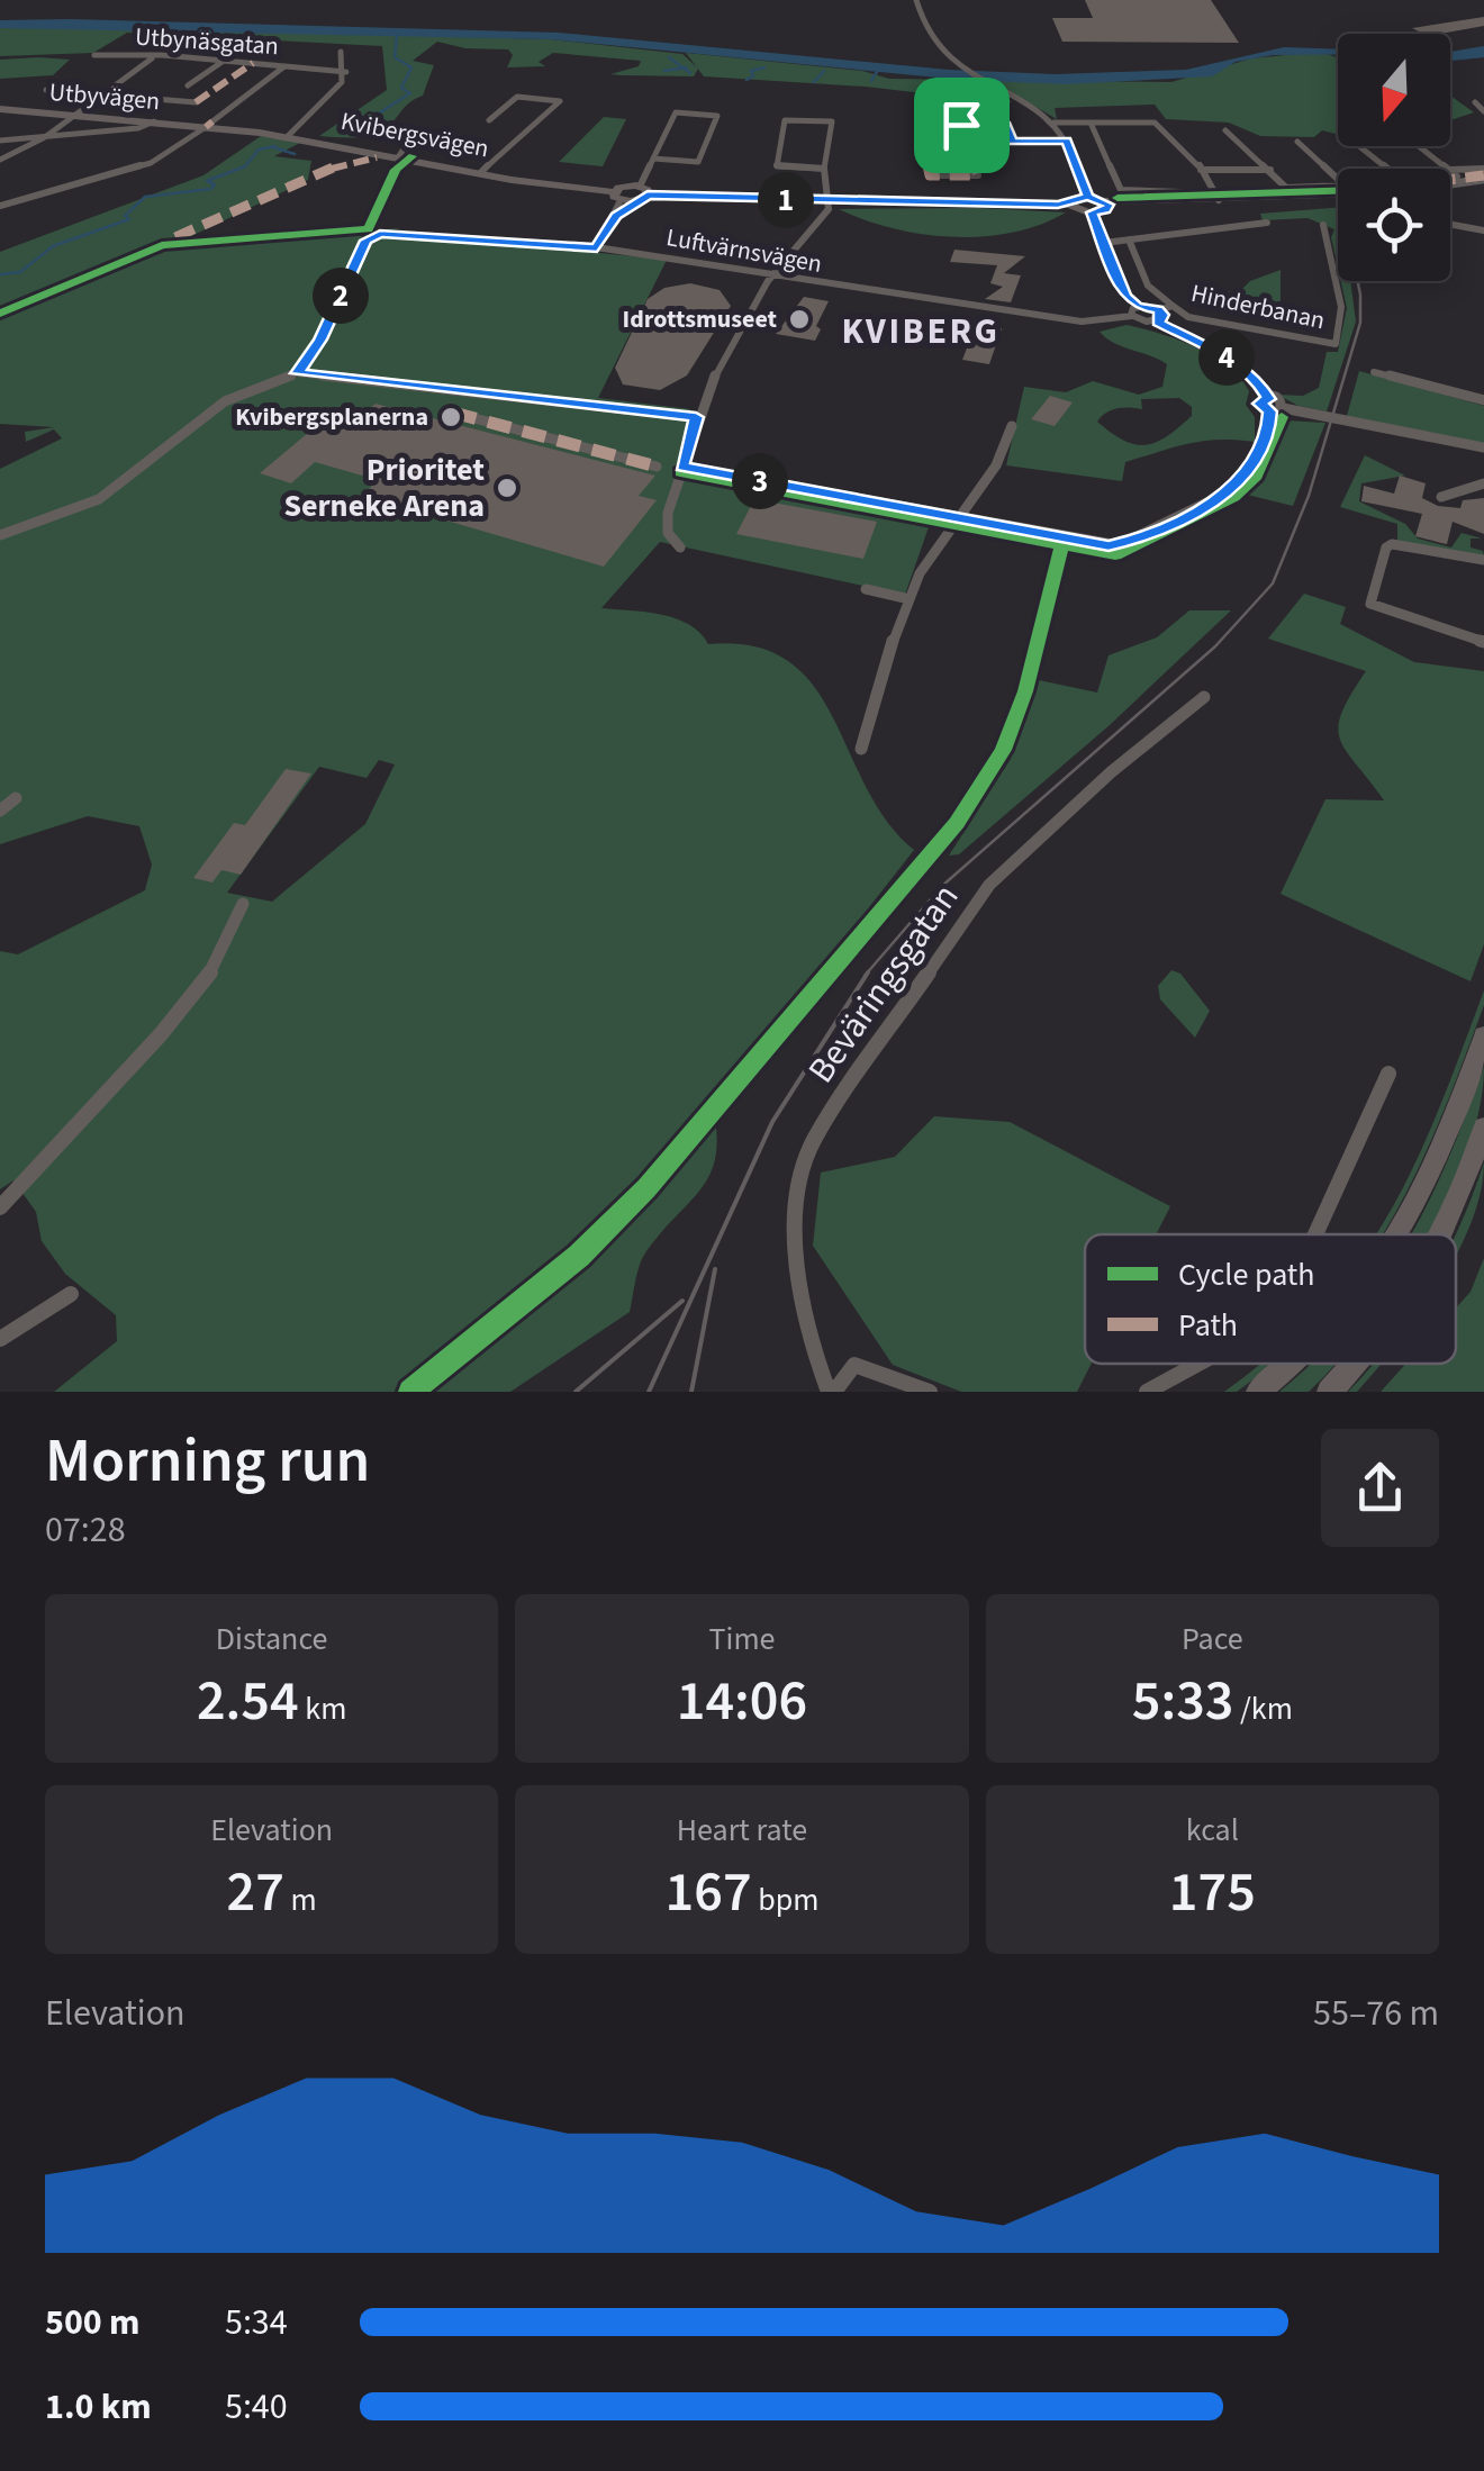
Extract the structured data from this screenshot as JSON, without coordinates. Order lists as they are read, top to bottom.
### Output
{
  "streets": {
    "street": [
      "Utbynäsgatan",
      "Utbyvägen",
      "Kvibergsvägen",
      "Luftvärnsvägen",
      "Hinderbanan",
      "Beväringsgatan"
    ]
  },
  "crossings": [
    ["Utbyvägen", "Kvibergsvägen"]
  ],
  "districts": ["KVIBERG"],
  "places": ["Idrottsmuseet", "Kvibergsplanerna", "Prioritet Serneke Arena"],
  "legend": ["Cycle path", "Path"],
  "north": "bottom",
  "page": {
    "pins": [
      "1",
      "2",
      "4",
      "3"
    ],
    "heading": ["Morning run", "07:28"],
    "stats": [
      ["Distance", "2.54 km"],
      ["Time", "14:06"],
      ["Pace", "5:33 /km"],
      ["Elevation", "27 m"],
      ["Heart rate", "167 bpm"],
      ["kcal", "175"]
    ],
    "chart": ["Elevation", "55–76 m"],
    "list": [
      {
        "name": "500 m",
        "note": "5:34"
      },
      {
        "name": "1.0 km",
        "note": "5:40"
      }
    ]
  }
}
